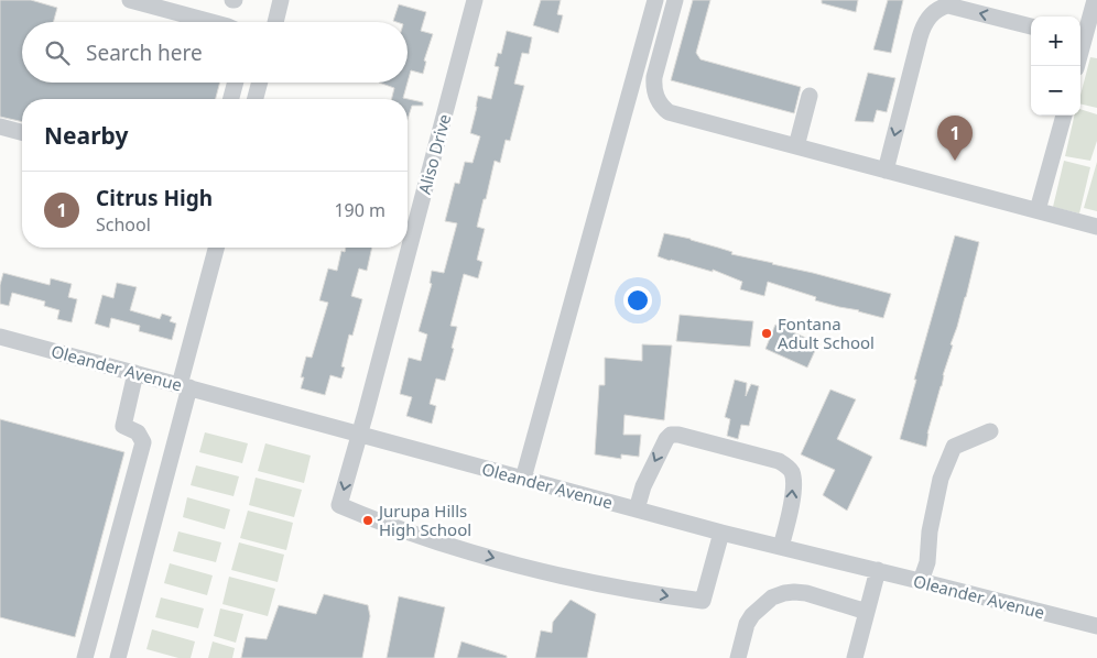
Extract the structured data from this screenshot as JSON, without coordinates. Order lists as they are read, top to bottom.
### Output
{
  "streets": {
    "street": ["Aliso Drive", "Oleander Avenue"]
  },
  "crossings": [
    ["Aliso Drive", "Oleander Avenue"]
  ],
  "places": ["Fontana Adult School", "Jurupa Hills High School"],
  "page": {
    "map_buttons": ["+", "−"],
    "search": "Search here",
    "heading": "Nearby",
    "pins": "1",
    "list": [
      {
        "mark": "1",
        "name": "Citrus High",
        "note": "School",
        "value": "190 m"
      }
    ]
  }
}
